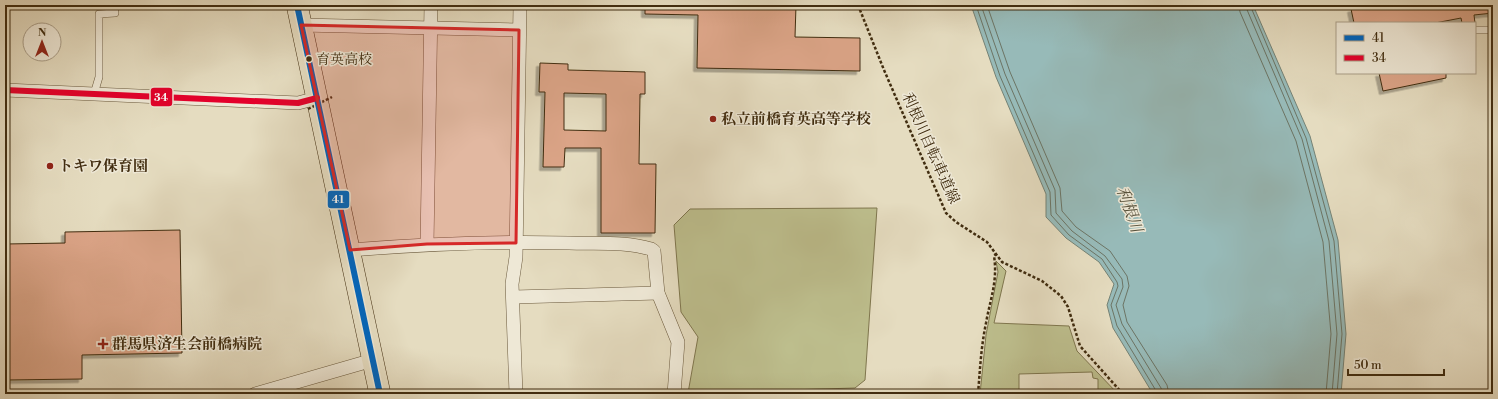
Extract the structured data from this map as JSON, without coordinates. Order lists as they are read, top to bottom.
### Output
{
  "streets": {
    "path": ["利根川自転車道線"]
  },
  "water": ["利根川"],
  "places": {
    "other": ["育英高校", "私立前橋育英高等学校", "トキワ保育園"],
    "health": ["群馬県済生会前橋病院"]
  },
  "lines": ["transit line 41", "transit line 34"],
  "legend": ["41", "34"],
  "scale_bar": "50 m",
  "north": "top"
}
